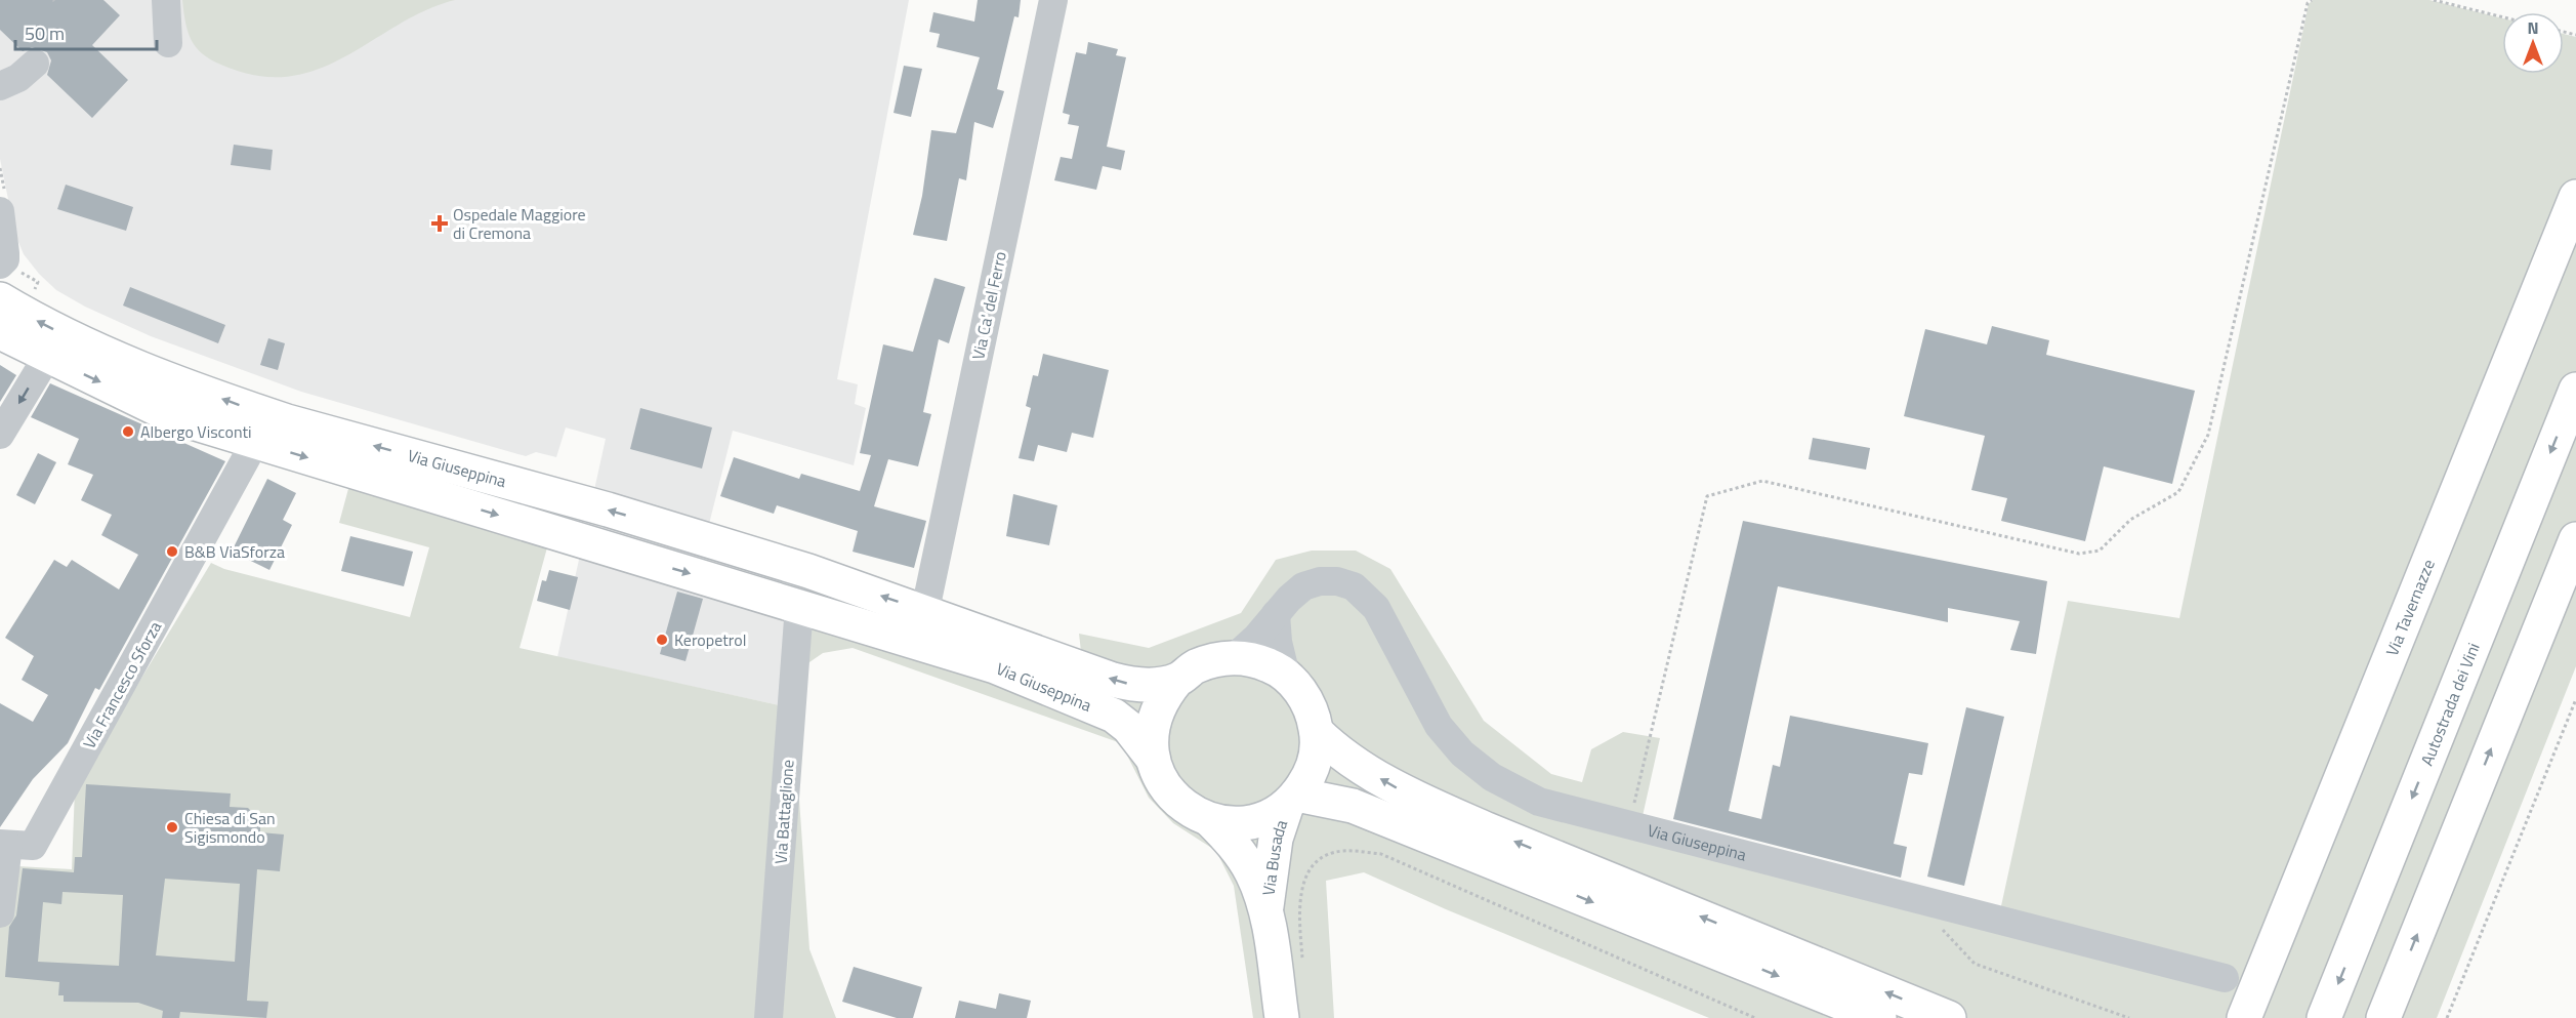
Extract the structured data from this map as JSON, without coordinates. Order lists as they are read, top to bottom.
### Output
{
  "streets": {
    "main road": [
      "Via Giuseppina",
      "Via Tavernazze",
      "Autostrada dei Vini",
      "Via Busada"
    ],
    "street": ["Via Ca' del Ferro", "Via Francesco Sforza", "Via Battaglione"]
  },
  "crossings": [
    ["Via Ca' del Ferro", "Via Giuseppina"],
    ["Via Giuseppina", "Via Francesco Sforza"],
    ["Via Giuseppina", "Via Battaglione"],
    ["Via Giuseppina", "Via Busada"]
  ],
  "places": {
    "health": ["Ospedale Maggiore di Cremona"],
    "other": [
      "Albergo Visconti",
      "B&B ViaSforza",
      "Keropetrol",
      "Chiesa di San Sigismondo"
    ]
  },
  "scale_bar": "50 m",
  "north": "top"
}
